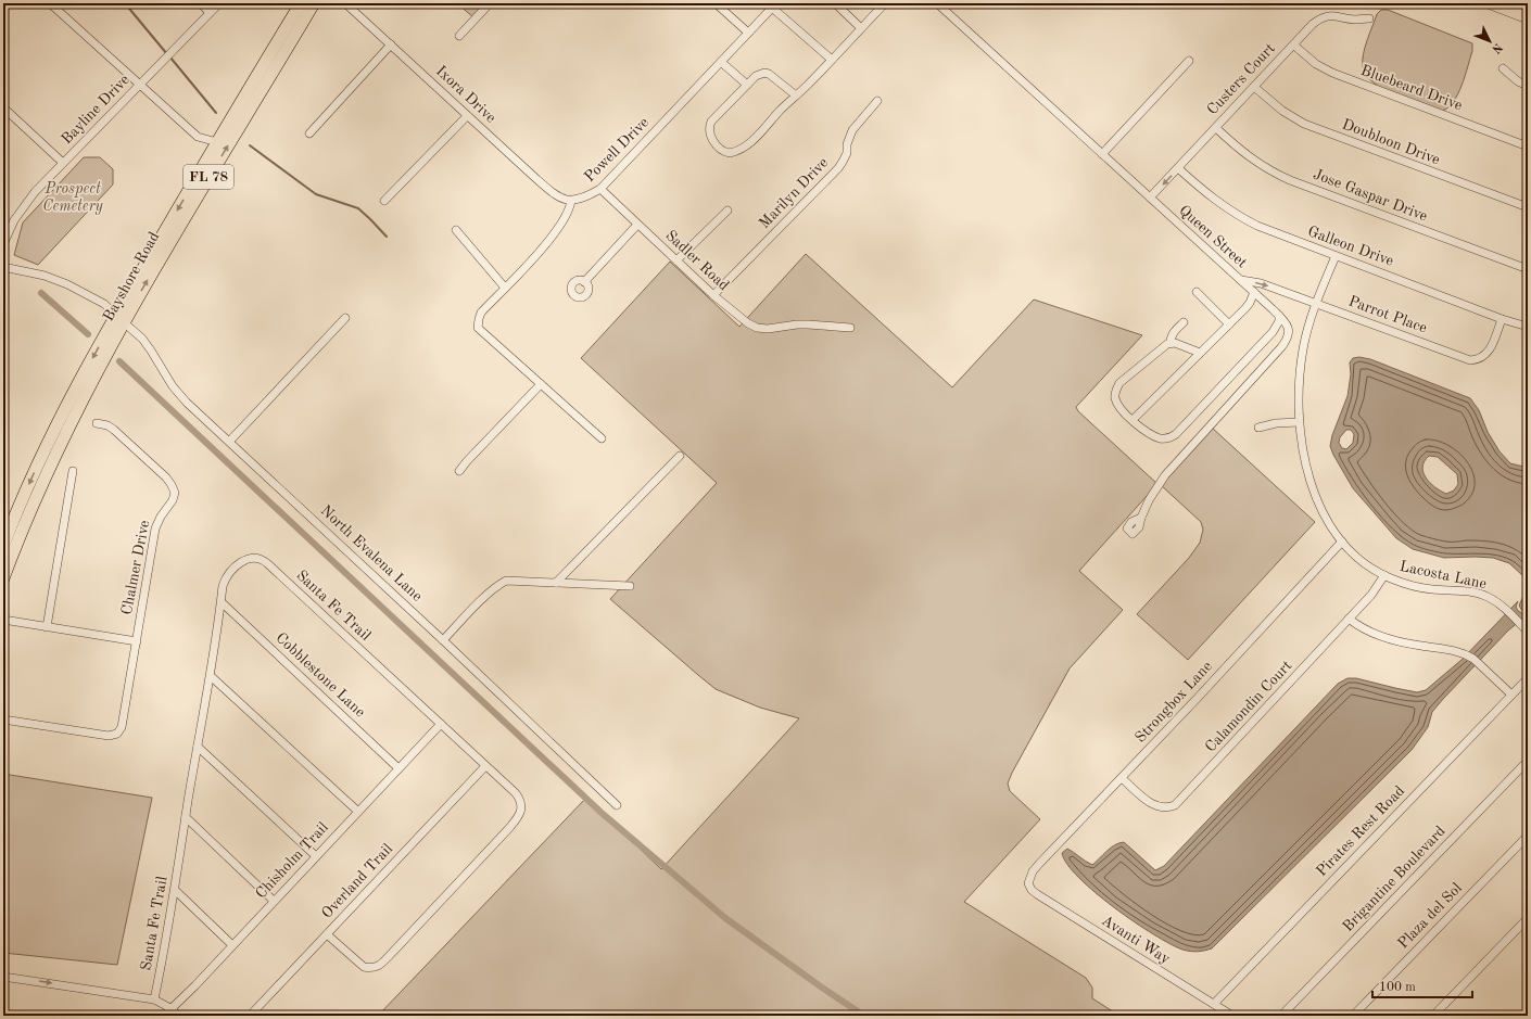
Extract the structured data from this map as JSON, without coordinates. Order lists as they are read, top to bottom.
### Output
{
  "streets": {
    "main road": ["FL 78", "Bayshore Road"],
    "street": [
      "Custers Court",
      "Bluebeard Drive",
      "Ixora Drive",
      "Bayline Drive",
      "Doubloon Drive",
      "Powell Drive",
      "Marilyn Drive",
      "Jose Gaspar Drive",
      "Queen Street",
      "Galleon Drive",
      "Sadler Road",
      "Parrot Place",
      "North Evalena Lane",
      "Chalmer Drive",
      "Lacosta Lane",
      "Santa Fe Trail",
      "Cobblestone Lane",
      "Strongbox Lane",
      "Calamondin Court",
      "Pirates Rest Road",
      "Chisholm Trail",
      "Brigantine Boulevard",
      "Overland Trail",
      "Plaza del Sol",
      "Avanti Way"
    ]
  },
  "crossings": [
    ["Custers Court", "Bluebeard Drive"],
    ["Custers Court", "Doubloon Drive"],
    ["Custers Court", "Jose Gaspar Drive"],
    ["Custers Court", "Queen Street"],
    ["Custers Court", "Galleon Drive"],
    ["Ixora Drive", "Powell Drive"],
    ["Powell Drive", "Sadler Road"],
    ["Marilyn Drive", "Sadler Road"],
    ["Queen Street", "Parrot Place"],
    ["Galleon Drive", "Parrot Place"],
    ["Galleon Drive", "Lacosta Lane"],
    ["Bayshore Road", "North Evalena Lane"],
    ["Parrot Place", "Lacosta Lane"],
    ["Lacosta Lane", "Strongbox Lane"],
    ["Lacosta Lane", "Calamondin Court"],
    ["Santa Fe Trail", "Cobblestone Lane"],
    ["Santa Fe Trail", "Chisholm Trail"],
    ["Santa Fe Trail", "Overland Trail"],
    ["Cobblestone Lane", "Chisholm Trail"],
    ["Strongbox Lane", "Calamondin Court"],
    ["Strongbox Lane", "Avanti Way"],
    ["Pirates Rest Road", "Avanti Way"]
  ],
  "parks": ["Prospect Cemetery"],
  "scale_bar": "100 m",
  "north": "bottom right"
}
